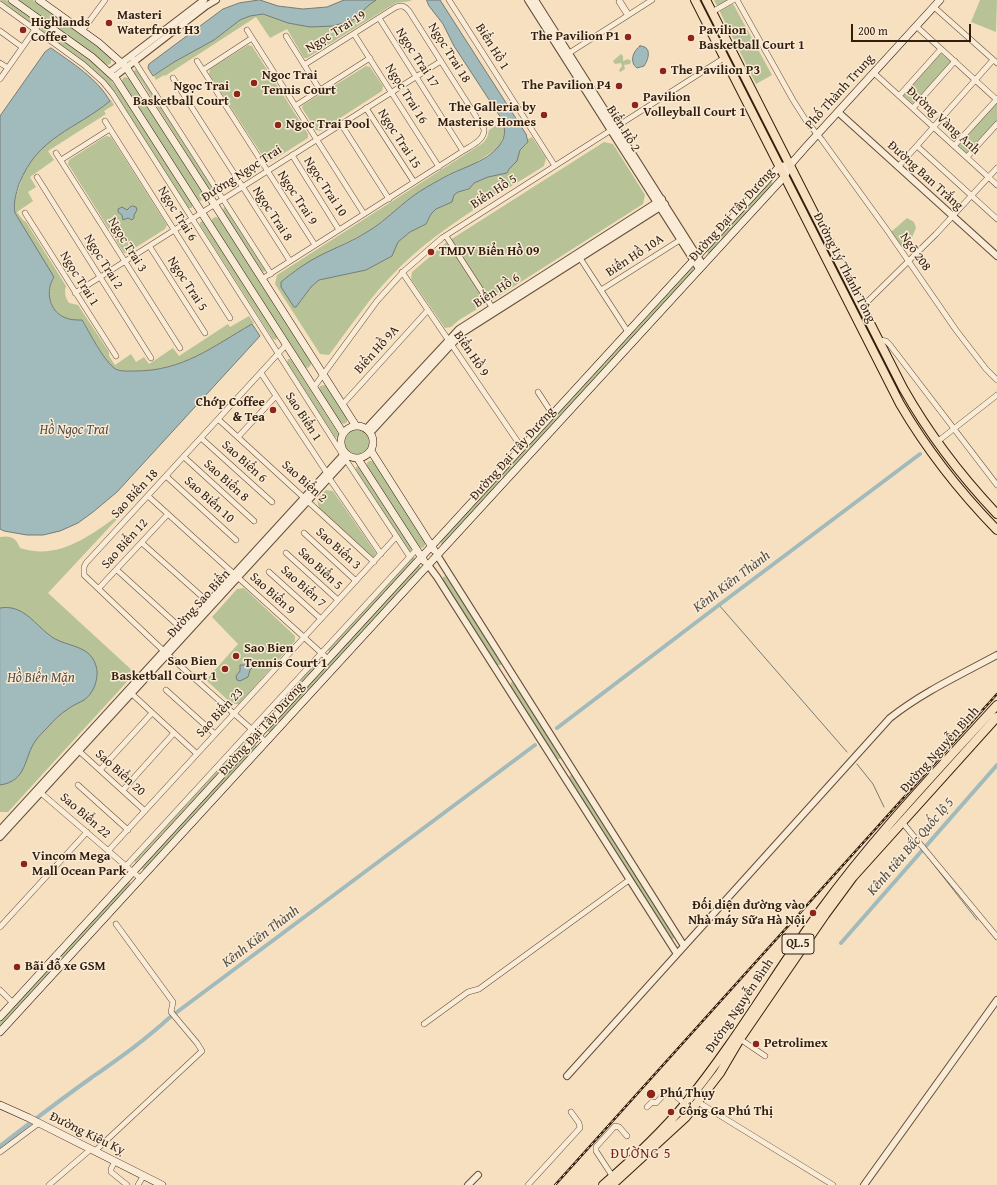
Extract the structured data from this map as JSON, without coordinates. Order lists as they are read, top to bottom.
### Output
{
  "streets": {
    "main road": [
      "Phố Thành Trung",
      "Đường Đại Tây Dương",
      "Đường Lý Thánh Tông",
      "Đường Nguyễn Bình",
      "QL.5",
      "Đường Kiêu Kỵ"
    ],
    "street": [
      "Ngọc Trai 19",
      "Biển Hồ 1",
      "Ngọc Trai 18",
      "Ngọc Trai 17",
      "Ngọc Trai 16",
      "Đường Vàng Anh",
      "Biển Hồ 2",
      "Ngọc Trai 15",
      "Đường Ngọc Trai",
      "Đường Ban Trắng",
      "Ngọc Trai 10",
      "Biển Hồ 5",
      "Ngọc Trai 9",
      "Ngọc Trai 6",
      "Ngọc Trai 8",
      "Ngọc Trai 3",
      "Ngõ 208",
      "Biển Hồ 10A",
      "Ngọc Trai 2",
      "Ngọc Trai 1",
      "Ngọc Trai 5",
      "Biển Hồ 6",
      "Biển Hồ 9A",
      "Biển Hồ 9",
      "Sao Biển 1",
      "Sao Biển 6",
      "Sao Biển 8",
      "Sao Biển 2",
      "Sao Biển 18",
      "Sao Biển 10",
      "Sao Biển 12",
      "Sao Biển 3",
      "Sao Biển 5",
      "Sao Biển 7",
      "Sao Biển 9",
      "Đường Sao Biển",
      "Sao Biển 23",
      "Sao Biển 20",
      "Sao Biển 22"
    ]
  },
  "crossings": [
    ["Ngọc Trai 19", "Ngọc Trai 18"],
    ["Ngọc Trai 19", "Ngọc Trai 17"],
    ["Ngọc Trai 19", "Ngọc Trai 16"],
    ["Biển Hồ 1", "Biển Hồ 5"],
    ["Ngọc Trai 18", "Ngọc Trai 17"],
    ["Ngọc Trai 18", "Đường Ngọc Trai"],
    ["Ngọc Trai 17", "Đường Ngọc Trai"],
    ["Phố Thành Trung", "Đường Vàng Anh"],
    ["Phố Thành Trung", "Đường Ban Trắng"],
    ["Phố Thành Trung", "Đường Đại Tây Dương"],
    ["Phố Thành Trung", "Ngõ 208"],
    ["Phố Thành Trung", "Đường Lý Thánh Tông"],
    ["Ngọc Trai 16", "Đường Ngọc Trai"],
    ["Biển Hồ 2", "Biển Hồ 5"],
    ["Biển Hồ 2", "Đường Đại Tây Dương"],
    ["Biển Hồ 2", "Biển Hồ 10A"],
    ["Biển Hồ 2", "Biển Hồ 6"],
    ["Ngọc Trai 15", "Đường Ngọc Trai"],
    ["Đường Ngọc Trai", "Ngọc Trai 10"],
    ["Đường Ngọc Trai", "Ngọc Trai 9"],
    ["Đường Ngọc Trai", "Ngọc Trai 6"],
    ["Đường Ngọc Trai", "Ngọc Trai 8"],
    ["Đường Ngọc Trai", "Ngọc Trai 3"],
    ["Đường Ngọc Trai", "Ngọc Trai 2"],
    ["Đường Ngọc Trai", "Ngọc Trai 1"],
    ["Đường Ngọc Trai", "Ngọc Trai 5"],
    ["Biển Hồ 5", "Đường Lý Thánh Tông"],
    ["Biển Hồ 5", "Biển Hồ 9"],
    ["Đường Đại Tây Dương", "Đường Lý Thánh Tông"],
    ["Đường Đại Tây Dương", "Biển Hồ 9"],
    ["Đường Đại Tây Dương", "Sao Biển 18"],
    ["Đường Đại Tây Dương", "Sao Biển 9"],
    ["Đường Đại Tây Dương", "Sao Biển 22"],
    ["Biển Hồ 6", "Biển Hồ 9"],
    ["Biển Hồ 6", "Đường Sao Biển"],
    ["Biển Hồ 9A", "Biển Hồ 9"],
    ["Sao Biển 1", "Sao Biển 18"],
    ["Sao Biển 1", "Đường Sao Biển"],
    ["Sao Biển 1", "Sao Biển 23"],
    ["Sao Biển 6", "Sao Biển 18"],
    ["Sao Biển 8", "Sao Biển 18"],
    ["Sao Biển 2", "Sao Biển 18"],
    ["Sao Biển 2", "Đường Sao Biển"],
    ["Sao Biển 2", "Sao Biển 23"],
    ["Sao Biển 18", "Sao Biển 10"],
    ["Sao Biển 18", "Sao Biển 12"],
    ["Sao Biển 18", "Sao Biển 9"],
    ["Sao Biển 18", "Đường Sao Biển"],
    ["Sao Biển 18", "Sao Biển 23"],
    ["Sao Biển 12", "Sao Biển 9"],
    ["Sao Biển 3", "Sao Biển 23"],
    ["Sao Biển 5", "Sao Biển 23"],
    ["Sao Biển 7", "Sao Biển 23"],
    ["Sao Biển 9", "Đường Sao Biển"],
    ["Sao Biển 9", "Sao Biển 23"],
    ["Đường Sao Biển", "Sao Biển 20"],
    ["Đường Sao Biển", "Sao Biển 22"],
    ["Sao Biển 23", "Sao Biển 20"],
    ["Sao Biển 23", "Sao Biển 22"]
  ],
  "districts": ["ĐƯỜNG 5"],
  "water": [
    "Hồ Ngọc Trai",
    "Kênh Kiên Thành",
    "Hồ Biển Mặn",
    "Kênh tiêu Bắc Quốc lộ 5"
  ],
  "places": [
    "Masteri Waterfront H3",
    "Highlands Coffee",
    "The Pavilion P1",
    "Pavilion Basketball Court 1",
    "The Pavilion P3",
    "Ngoc Trai Tennis Court",
    "The Pavilion P4",
    "Ngọc Trai Basketball Court",
    "Pavilion Volleyball Court 1",
    "The Galleria by Masterise Homes",
    "Ngoc Trai Pool",
    "TMDV Biển Hồ 09",
    "Chớp Coffee & Tea",
    "Sao Bien Tennis Court 1",
    "Sao Bien Basketball Court 1",
    "Vincom Mega Mall Ocean Park",
    "Đối diện đường vào Nhà máy Sữa Hà Nội",
    "Bãi đỗ xe GSM",
    "Petrolimex",
    "Phú Thụy",
    "Cổng Ga Phú Thị"
  ],
  "scale_bar": "200 m"
}
